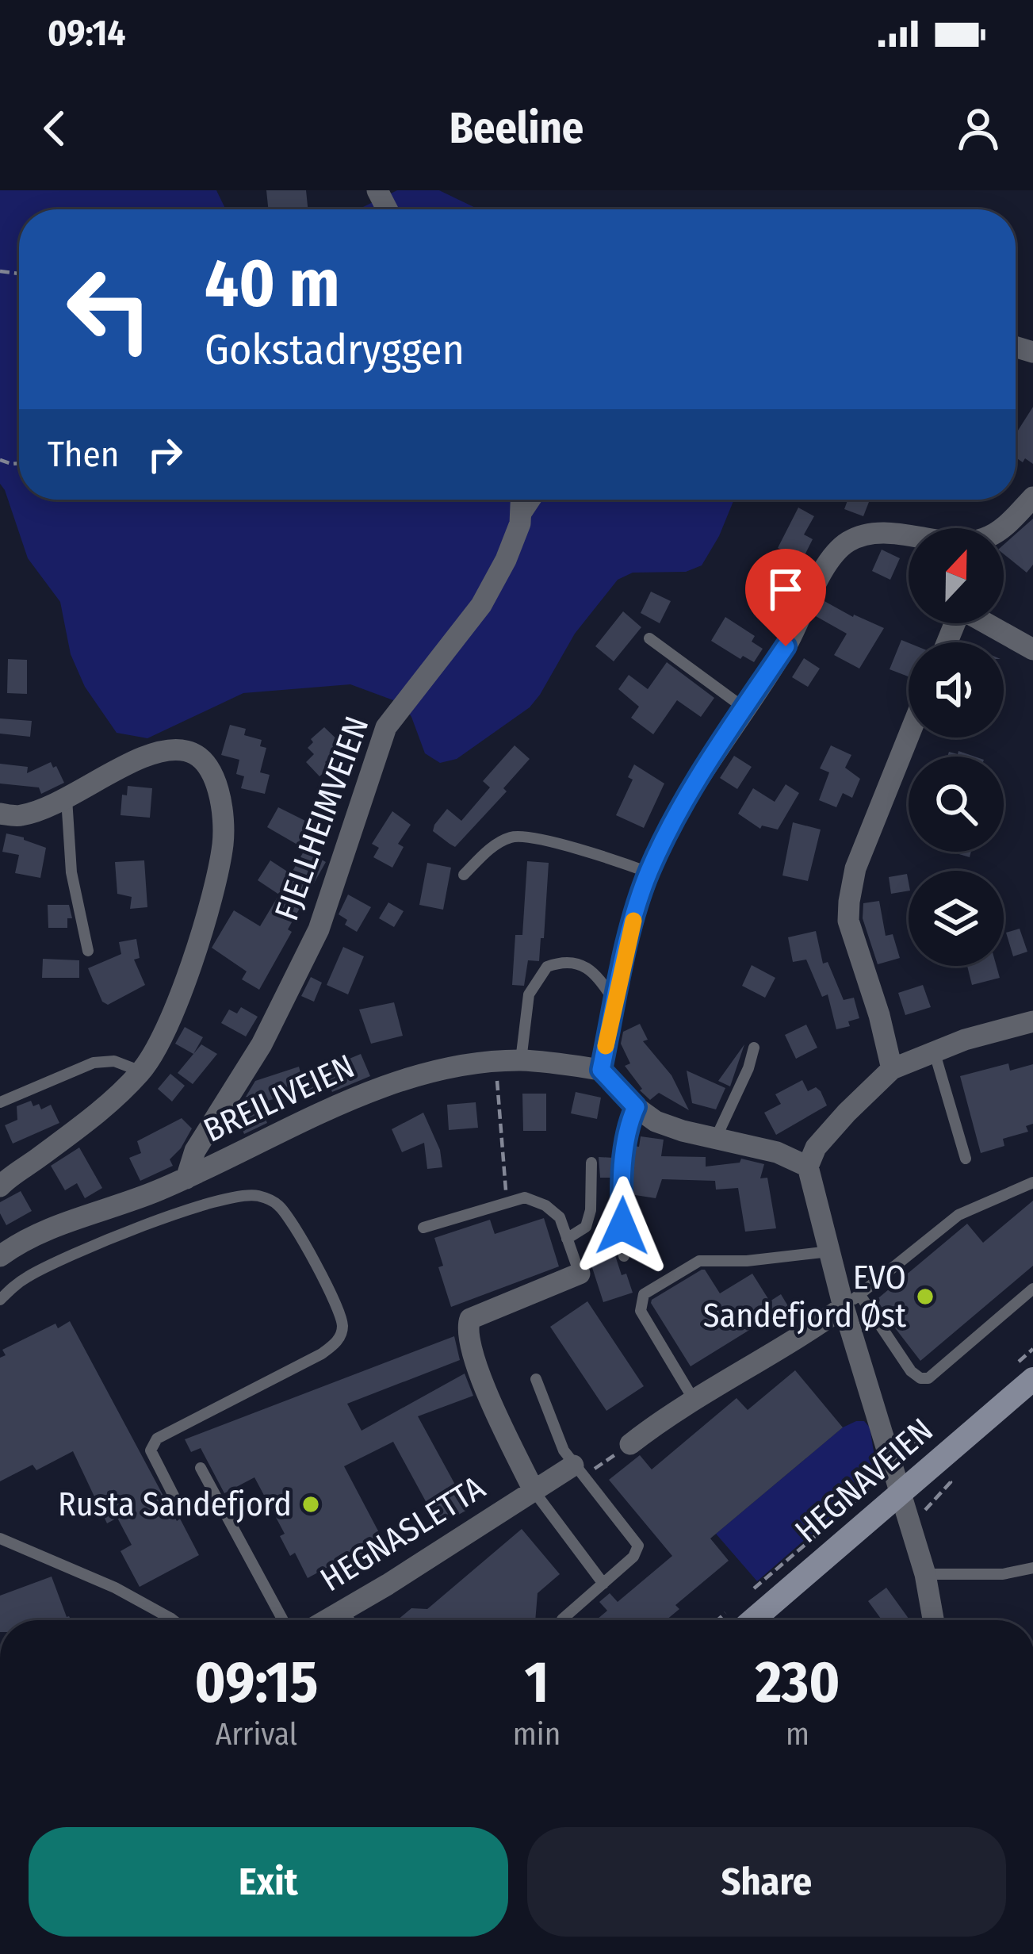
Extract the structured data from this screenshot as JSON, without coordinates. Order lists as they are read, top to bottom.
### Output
{
  "streets": {
    "main road": ["HEGNAVEIEN"],
    "street": ["FJELLHEIMVEIEN", "BREILIVEIEN", "HEGNASLETTA"]
  },
  "crossings": [
    ["FJELLHEIMVEIEN", "BREILIVEIEN"]
  ],
  "places": ["EVO Sandefjord Øst", "Rusta Sandefjord"],
  "north": "top",
  "page": {
    "status": "09:14",
    "header": "Beeline",
    "turn": ["40 m", "Gokstadryggen"],
    "then": "Then",
    "eta": [
      "09:15",
      "Arrival",
      "1",
      "min",
      "230",
      "m"
    ],
    "buttons": ["Exit", "Share"]
  }
}
